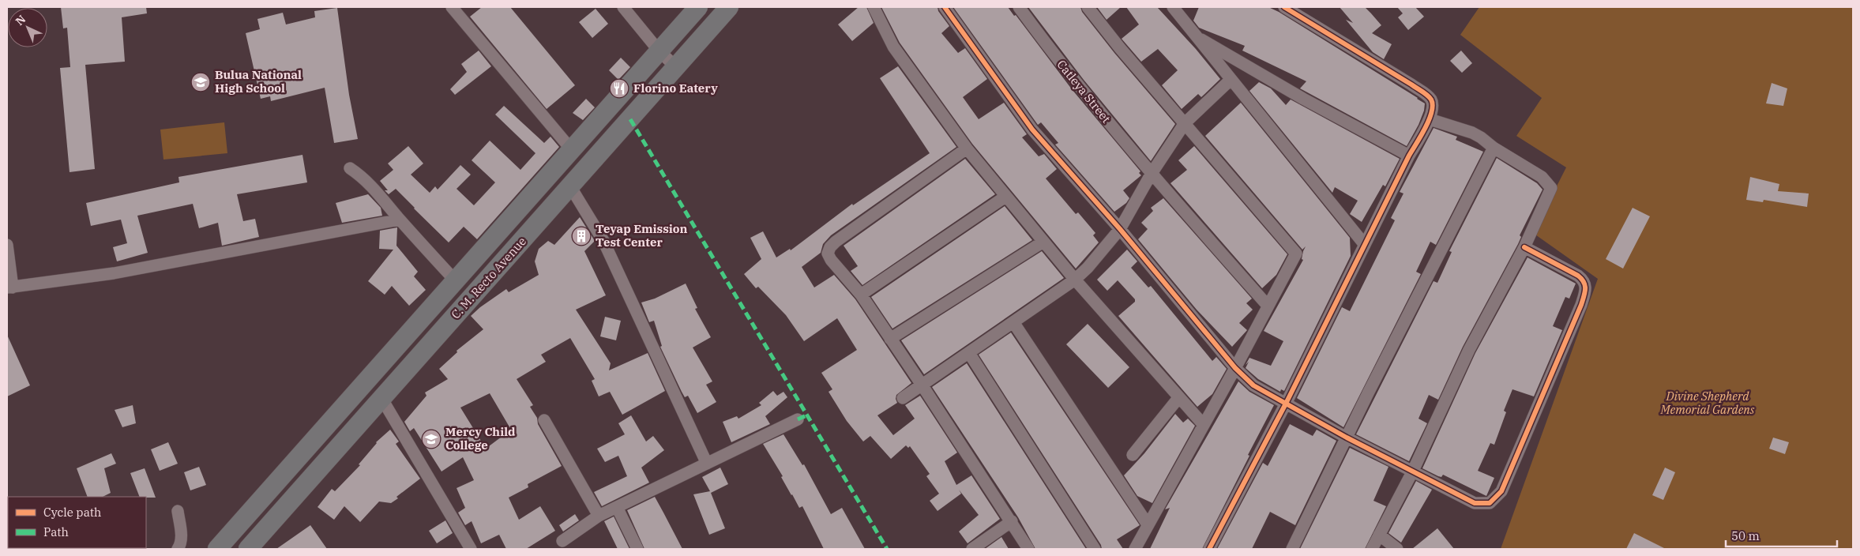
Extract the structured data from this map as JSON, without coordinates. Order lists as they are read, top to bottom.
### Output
{
  "streets": {
    "highway": ["C. M. Recto Avenue"],
    "street": ["Catleya Street"]
  },
  "parks": ["Divine Shepherd Memorial Gardens"],
  "places": {
    "school or university": ["Bulua National High School", "Mercy Child College"],
    "restaurant": ["Florino Eatery"],
    "building": ["Teyap Emission Test Center"]
  },
  "legend": ["Cycle path", "Path"],
  "scale_bar": "50 m",
  "north": "top left"
}
